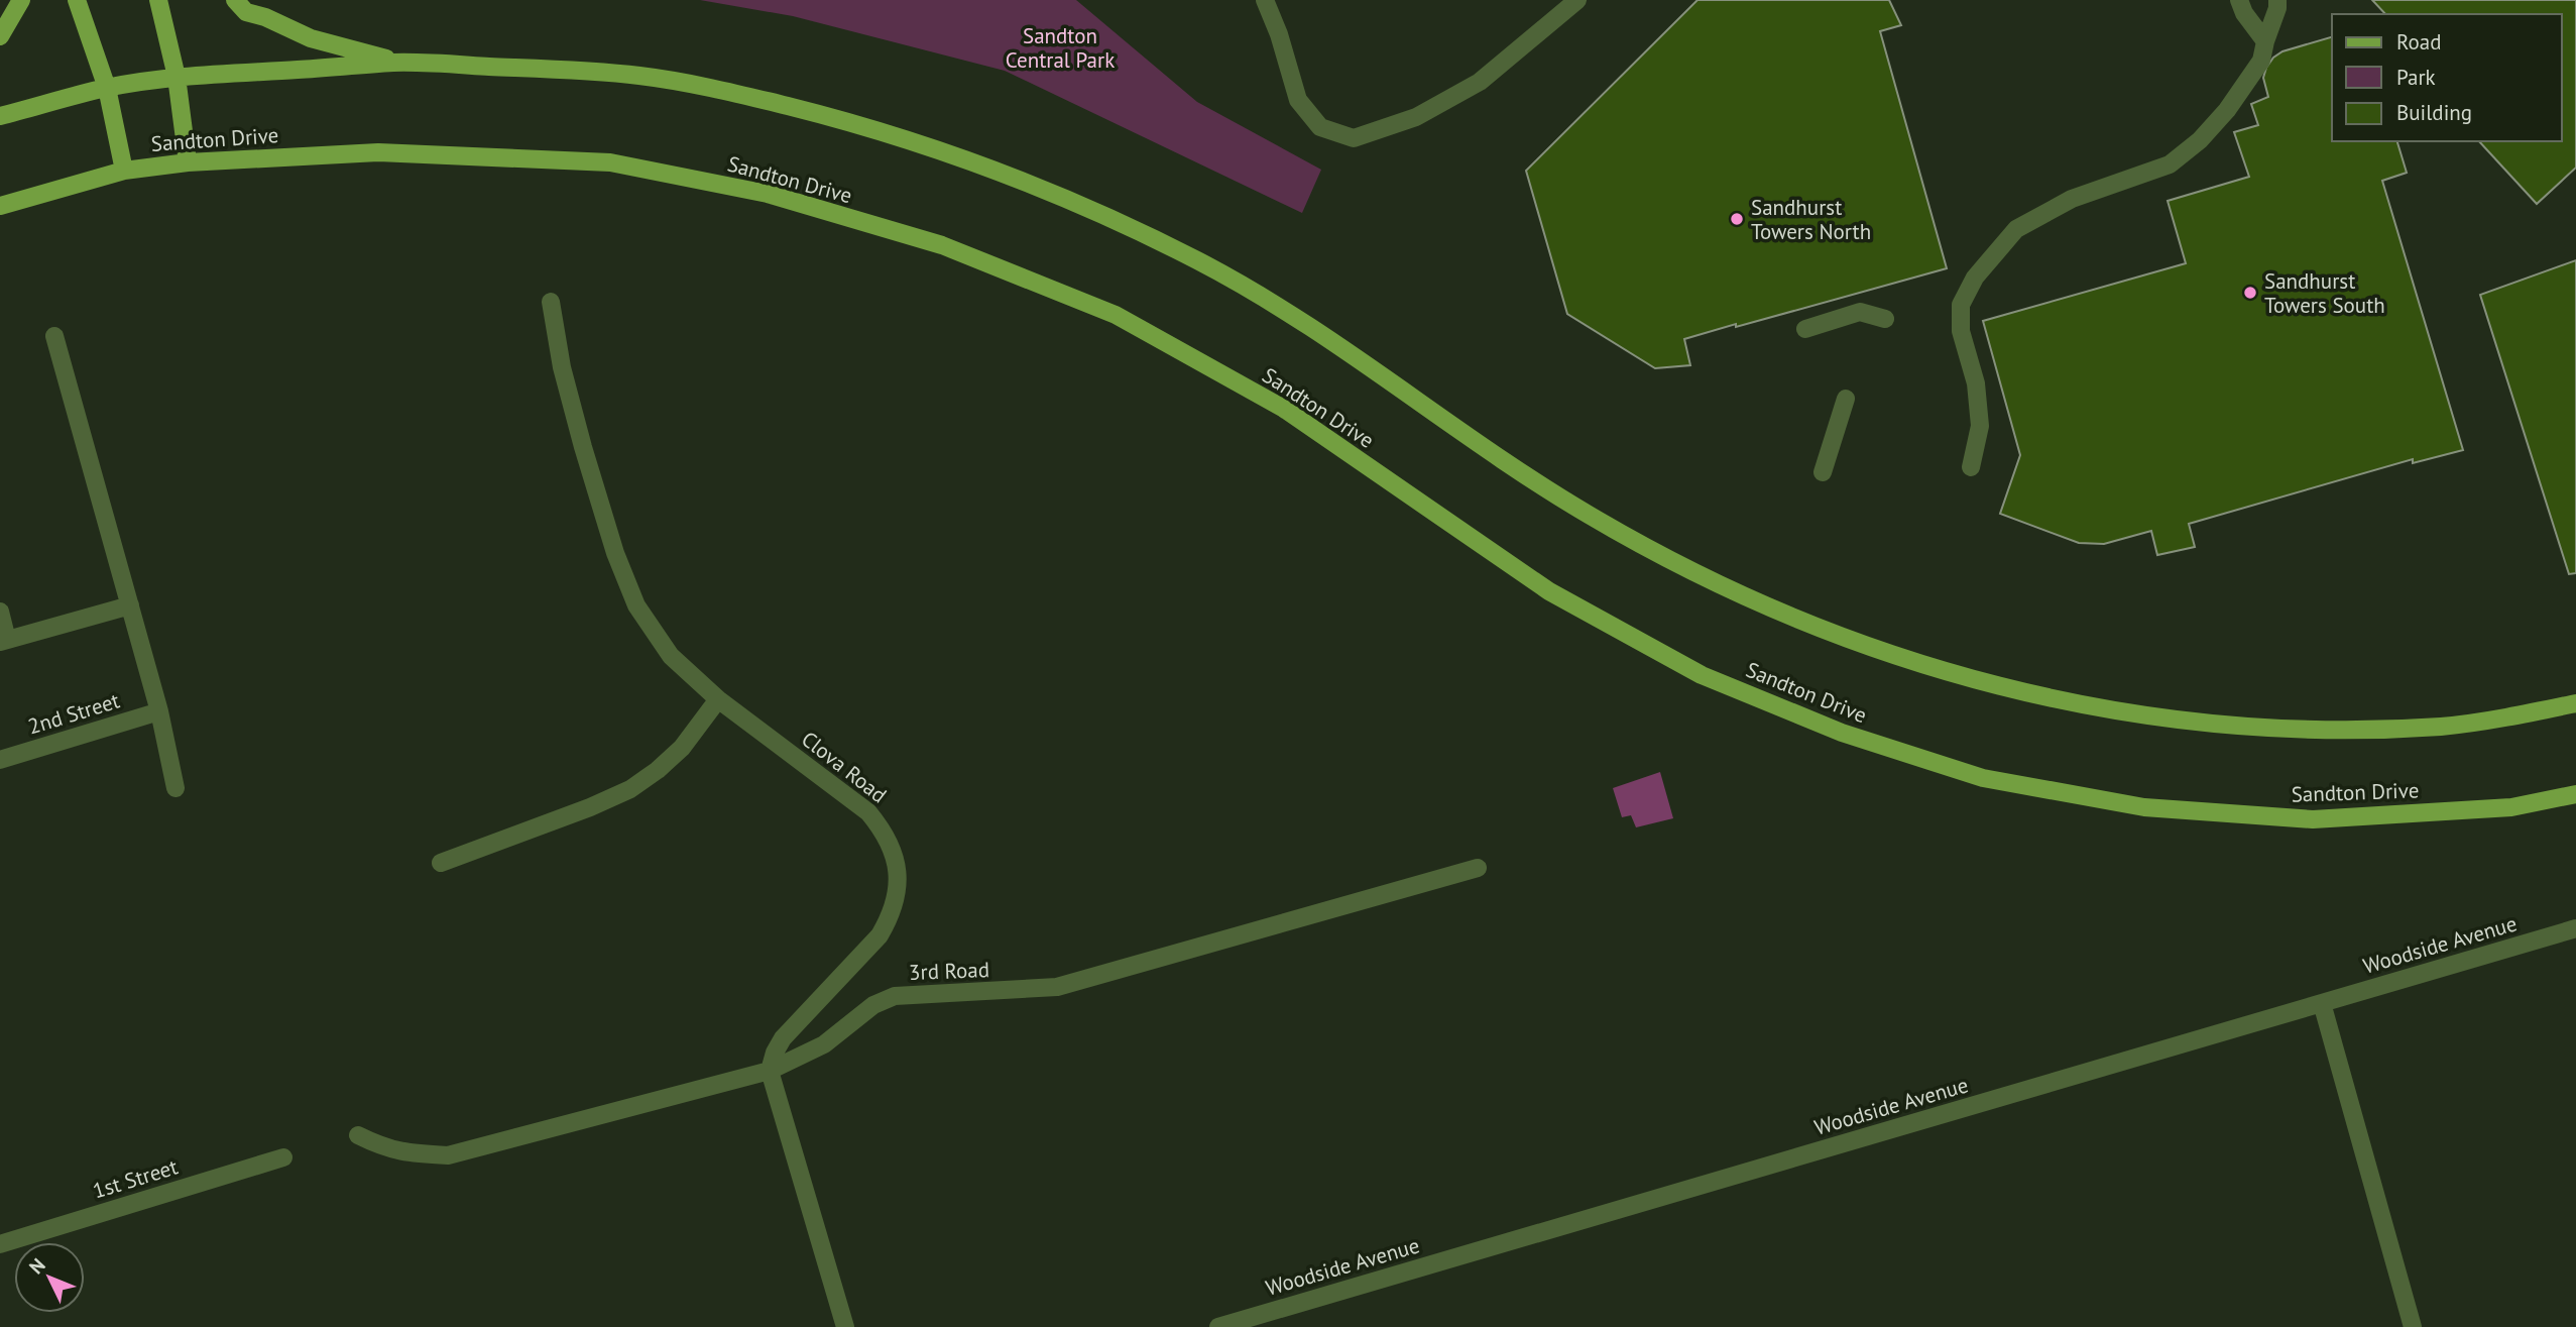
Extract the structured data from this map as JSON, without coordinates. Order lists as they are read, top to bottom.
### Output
{
  "streets": {
    "main road": ["Sandton Drive"],
    "street": [
      "2nd Street",
      "Clova Road",
      "Woodside Avenue",
      "3rd Road",
      "1st Street"
    ]
  },
  "crossings": [
    ["Clova Road", "3rd Road"]
  ],
  "parks": ["Sandton Central Park"],
  "places": ["Sandhurst Towers North", "Sandhurst Towers South"],
  "legend": ["Road", "Park", "Building"],
  "north": "top left"
}
